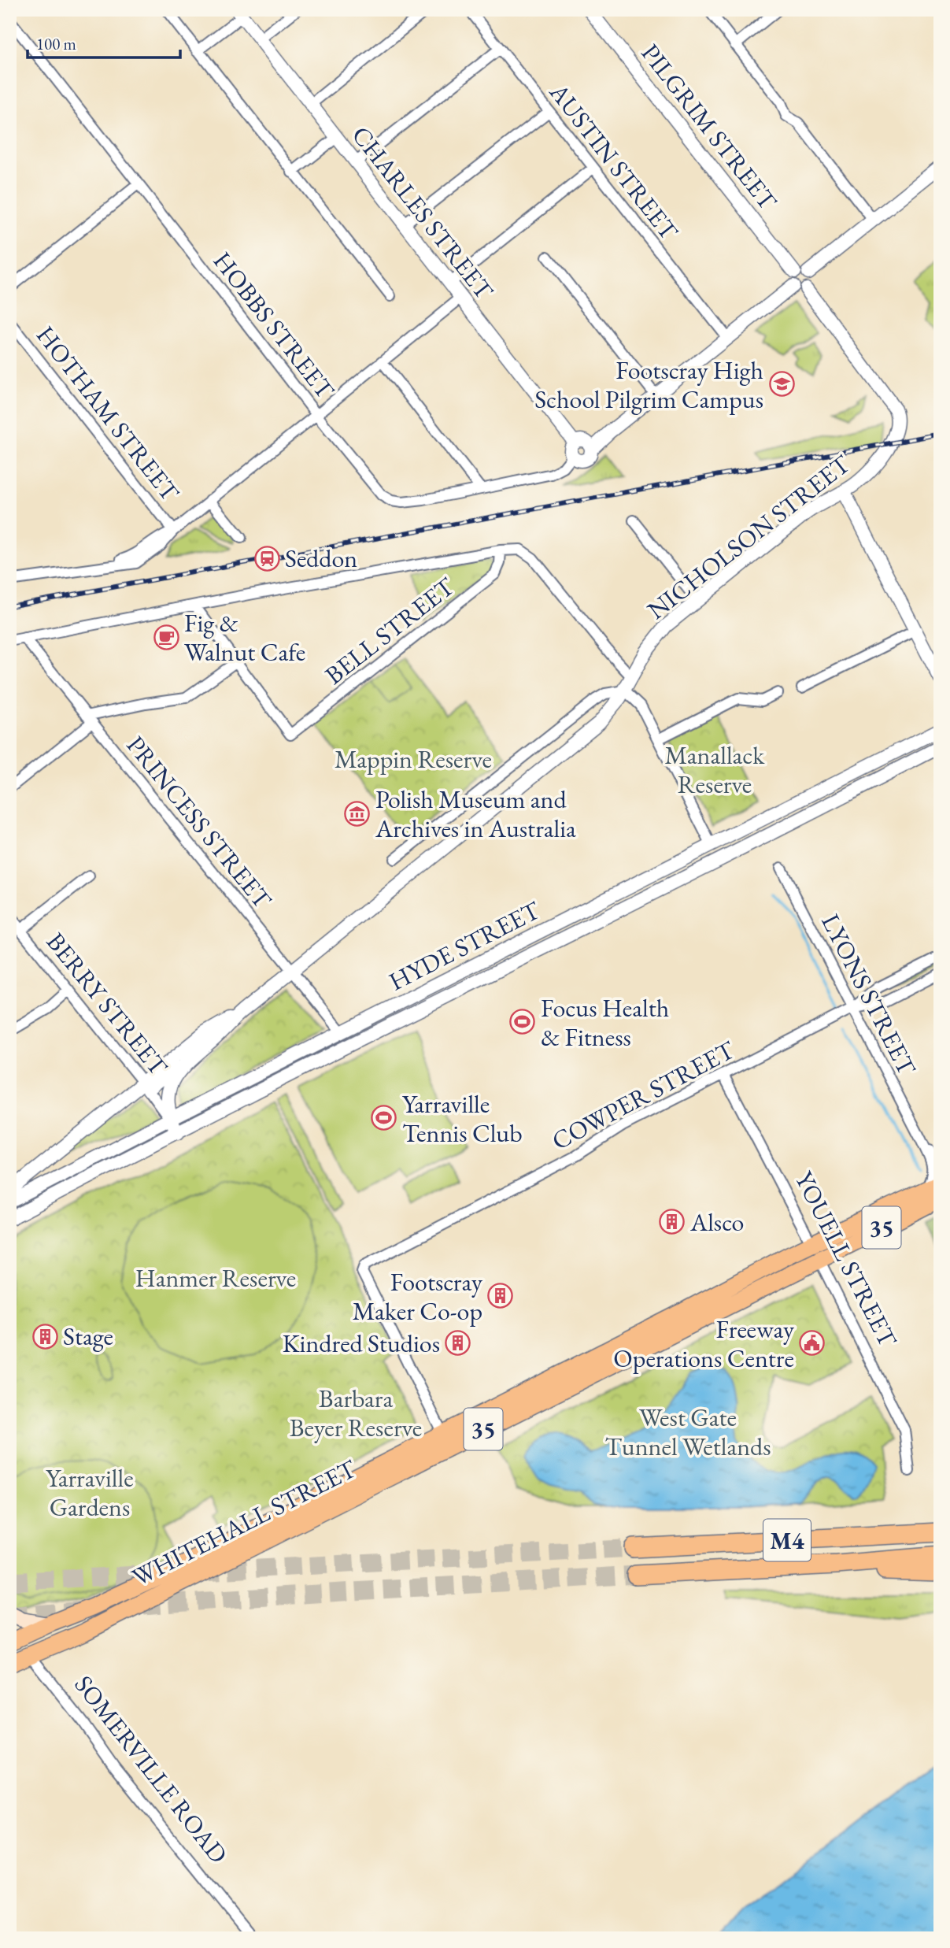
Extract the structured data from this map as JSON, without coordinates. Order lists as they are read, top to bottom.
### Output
{
  "streets": {
    "highway": ["M4"],
    "main road": [
      "35",
      "YOUELL STREET",
      "WHITEHALL STREET",
      "SOMERVILLE ROAD"
    ],
    "street": [
      "PILGRIM STREET",
      "AUSTIN STREET",
      "CHARLES STREET",
      "HOBBS STREET",
      "HOTHAM STREET",
      "NICHOLSON STREET",
      "BELL STREET",
      "PRINCESS STREET",
      "HYDE STREET",
      "LYONS STREET",
      "BERRY STREET",
      "COWPER STREET"
    ]
  },
  "crossings": [
    ["PILGRIM STREET", "NICHOLSON STREET"],
    ["CHARLES STREET", "HOBBS STREET"],
    ["NICHOLSON STREET", "PRINCESS STREET"],
    ["NICHOLSON STREET", "HYDE STREET"],
    ["NICHOLSON STREET", "BERRY STREET"],
    ["PRINCESS STREET", "HYDE STREET"],
    ["HYDE STREET", "BERRY STREET"],
    ["LYONS STREET", "COWPER STREET"],
    ["LYONS STREET", "WHITEHALL STREET"],
    ["COWPER STREET", "YOUELL STREET"],
    ["COWPER STREET", "WHITEHALL STREET"],
    ["YOUELL STREET", "WHITEHALL STREET"],
    ["WHITEHALL STREET", "SOMERVILLE ROAD"]
  ],
  "parks": [
    "Manallack Reserve",
    "Mappin Reserve",
    "Hanmer Reserve",
    "Barbara Beyer Reserve",
    "West Gate Tunnel Wetlands",
    "Yarraville Gardens"
  ],
  "places": {
    "school or university": ["Footscray High School Pilgrim Campus"],
    "station": ["Seddon"],
    "cafe": ["Fig & Walnut Cafe"],
    "museum": ["Polish Museum and Archives in Australia"],
    "sports": ["Focus Health & Fitness", "Yarraville Tennis Club"],
    "building": [
      "Alsco",
      "Footscray Maker Co-op",
      "Stage",
      "Kindred Studios"
    ],
    "public building": ["Freeway Operations Centre"]
  },
  "scale_bar": "100 m"
}
